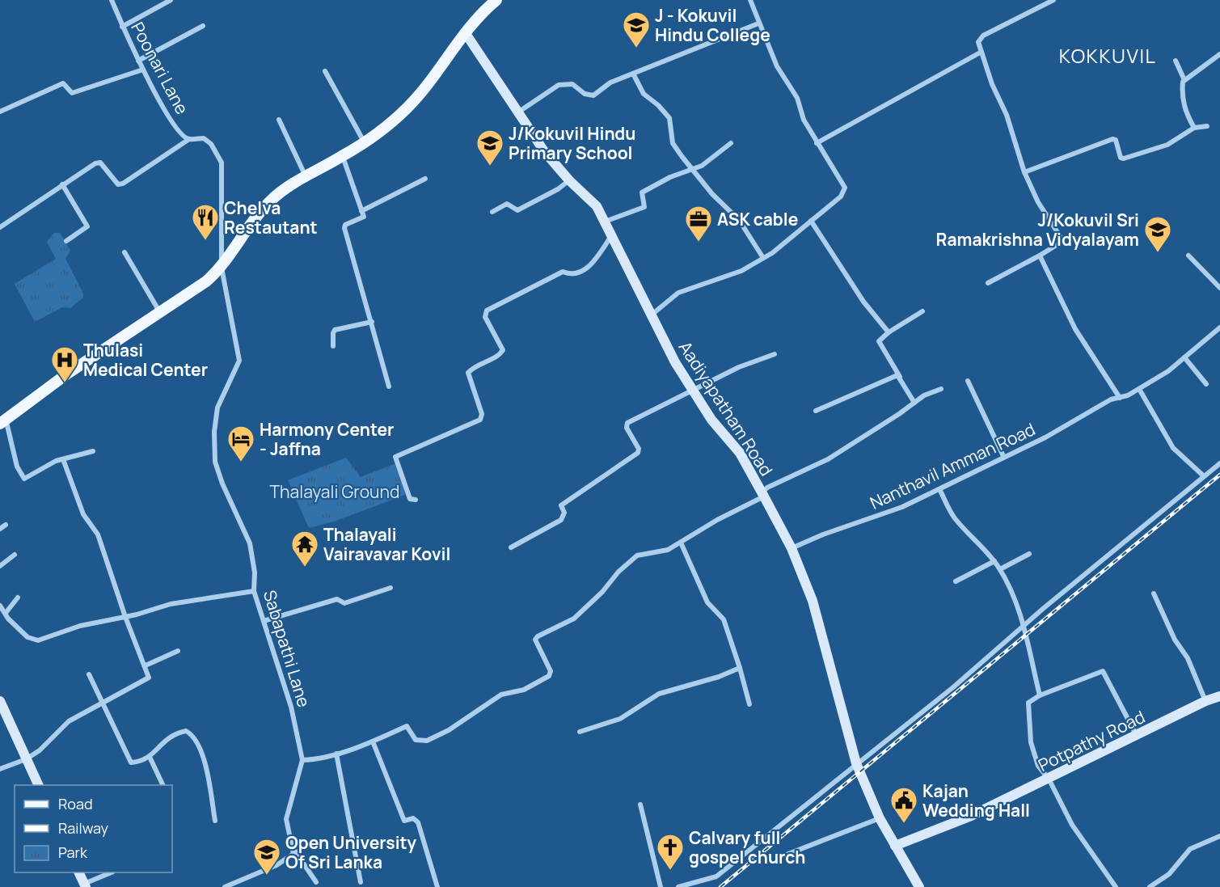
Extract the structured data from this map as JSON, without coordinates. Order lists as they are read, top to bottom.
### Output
{
  "streets": {
    "street": [
      "Poonari Lane",
      "Aadiyapatham Road",
      "Nanthavil Amman Road",
      "Sabapathi Lane",
      "Potpathy Road"
    ]
  },
  "crossings": [
    ["Aadiyapatham Road", "Nanthavil Amman Road"],
    ["Aadiyapatham Road", "Potpathy Road"]
  ],
  "districts": ["KOKKUVIL"],
  "parks": ["Thalayali Ground"],
  "places": {
    "school or university": [
      "J - Kokuvil Hindu College",
      "J/Kokuvil Hindu Primary School",
      "J/Kokuvil Sri Ramakrishna Vidyalayam",
      "Open University Of Sri Lanka"
    ],
    "restaurant": ["Chelva Restautant"],
    "office": ["ASK cable"],
    "hospital": ["Thulasi Medical Center"],
    "hotel": ["Harmony Center - Jaffna"],
    "temple": ["Thalayali Vairavavar Kovil"],
    "public building": ["Kajan Wedding Hall"],
    "church": ["Calvary full gospel church"]
  },
  "legend": ["Road", "Railway", "Park"]
}
